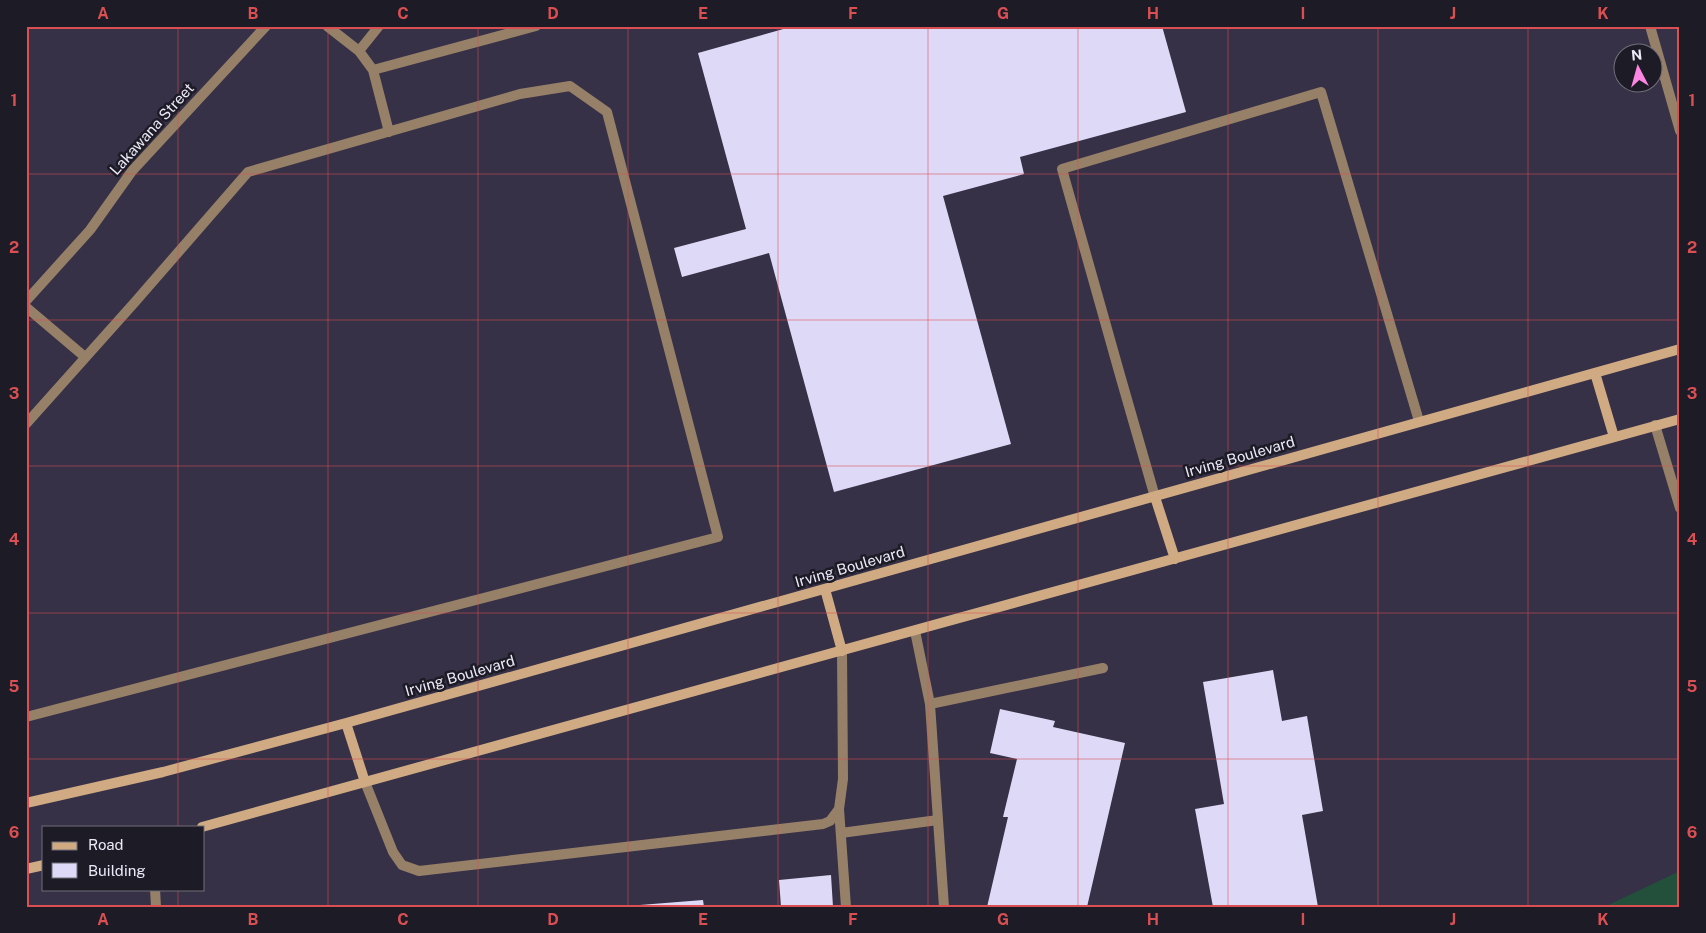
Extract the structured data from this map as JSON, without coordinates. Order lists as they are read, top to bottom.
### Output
{
  "streets": {
    "main road": ["Irving Boulevard"],
    "lane": ["Lakawana Street"]
  },
  "legend": ["Road", "Building"],
  "north": "top",
  "grid": {
    "columns": [
      "A",
      "B",
      "C",
      "D",
      "E",
      "F",
      "G",
      "H",
      "I",
      "J",
      "K"
    ],
    "rows": [
      "1",
      "2",
      "3",
      "4",
      "5",
      "6"
    ]
  }
}
